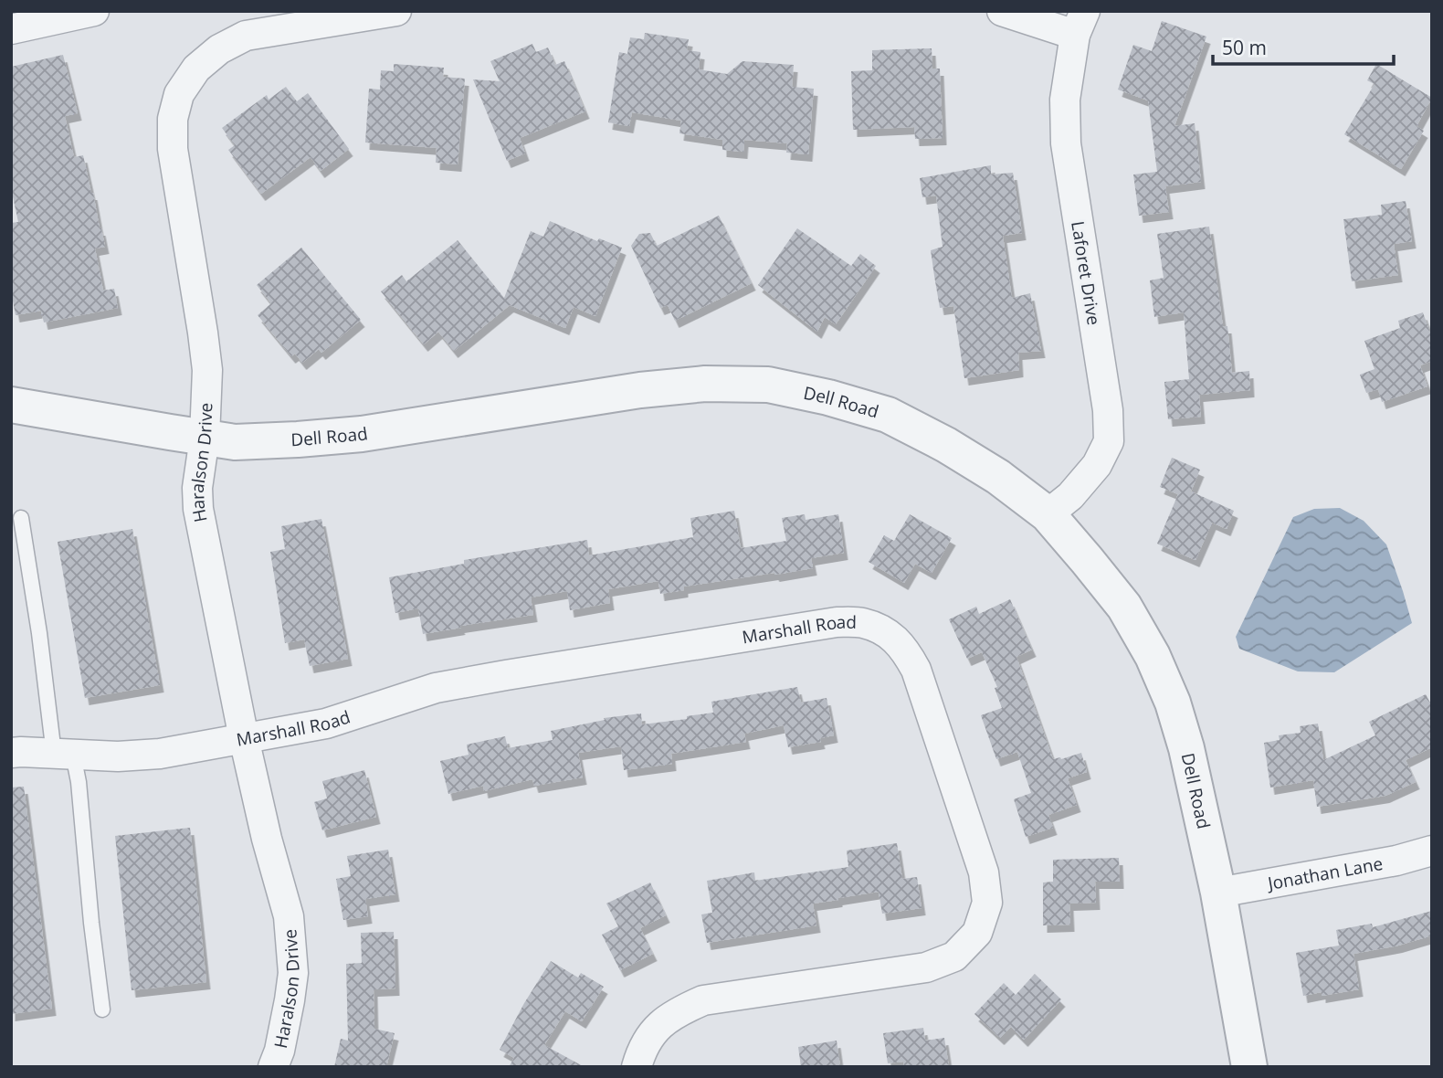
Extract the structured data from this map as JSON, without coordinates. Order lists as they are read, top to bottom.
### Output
{
  "streets": {
    "street": [
      "Laforet Drive",
      "Dell Road",
      "Haralson Drive",
      "Marshall Road",
      "Jonathan Lane"
    ]
  },
  "crossings": [
    ["Laforet Drive", "Dell Road"],
    ["Dell Road", "Haralson Drive"],
    ["Dell Road", "Jonathan Lane"],
    ["Haralson Drive", "Marshall Road"]
  ],
  "scale_bar": "50 m"
}
